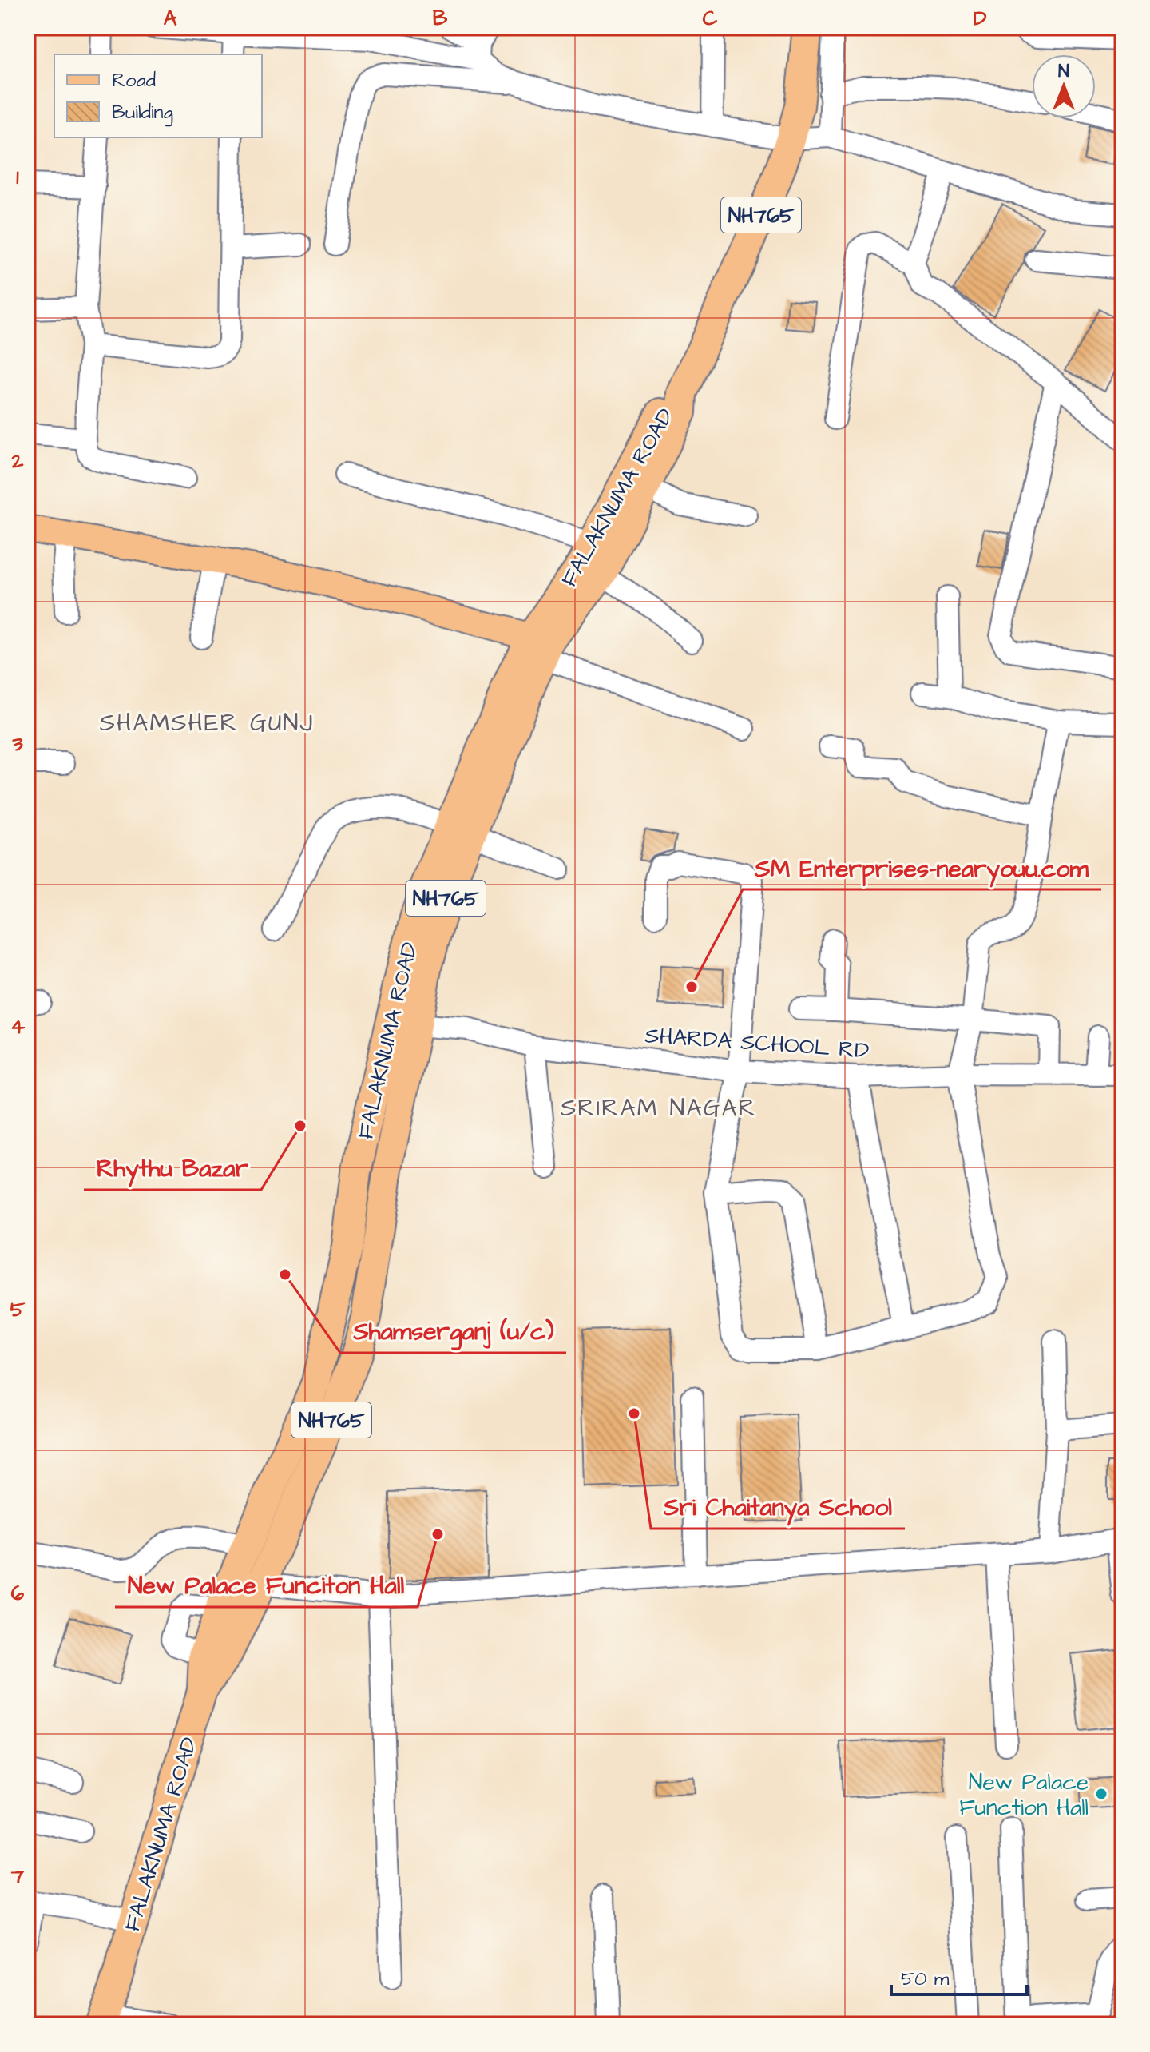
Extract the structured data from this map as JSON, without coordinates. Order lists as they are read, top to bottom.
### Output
{
  "streets": {
    "highway": ["NH765", "FALAKNUMA ROAD"],
    "street": ["SHARDA SCHOOL RD"]
  },
  "crossings": [
    ["FALAKNUMA ROAD", "SHARDA SCHOOL RD"]
  ],
  "districts": ["SHAMSHER GUNJ", "SRIRAM NAGAR"],
  "places": [
    "SM Enterprises-nearyouu.com",
    "Rhythu Bazar",
    "Shamserganj (u/c)",
    "Sri Chaitanya School",
    "New Palace Funciton Hall",
    "New Palace Function Hall"
  ],
  "legend": ["Road", "Building"],
  "scale_bar": "50 m",
  "north": "top",
  "grid": {
    "columns": [
      "A",
      "B",
      "C",
      "D"
    ],
    "rows": [
      "1",
      "2",
      "3",
      "4",
      "5",
      "6",
      "7"
    ]
  }
}
